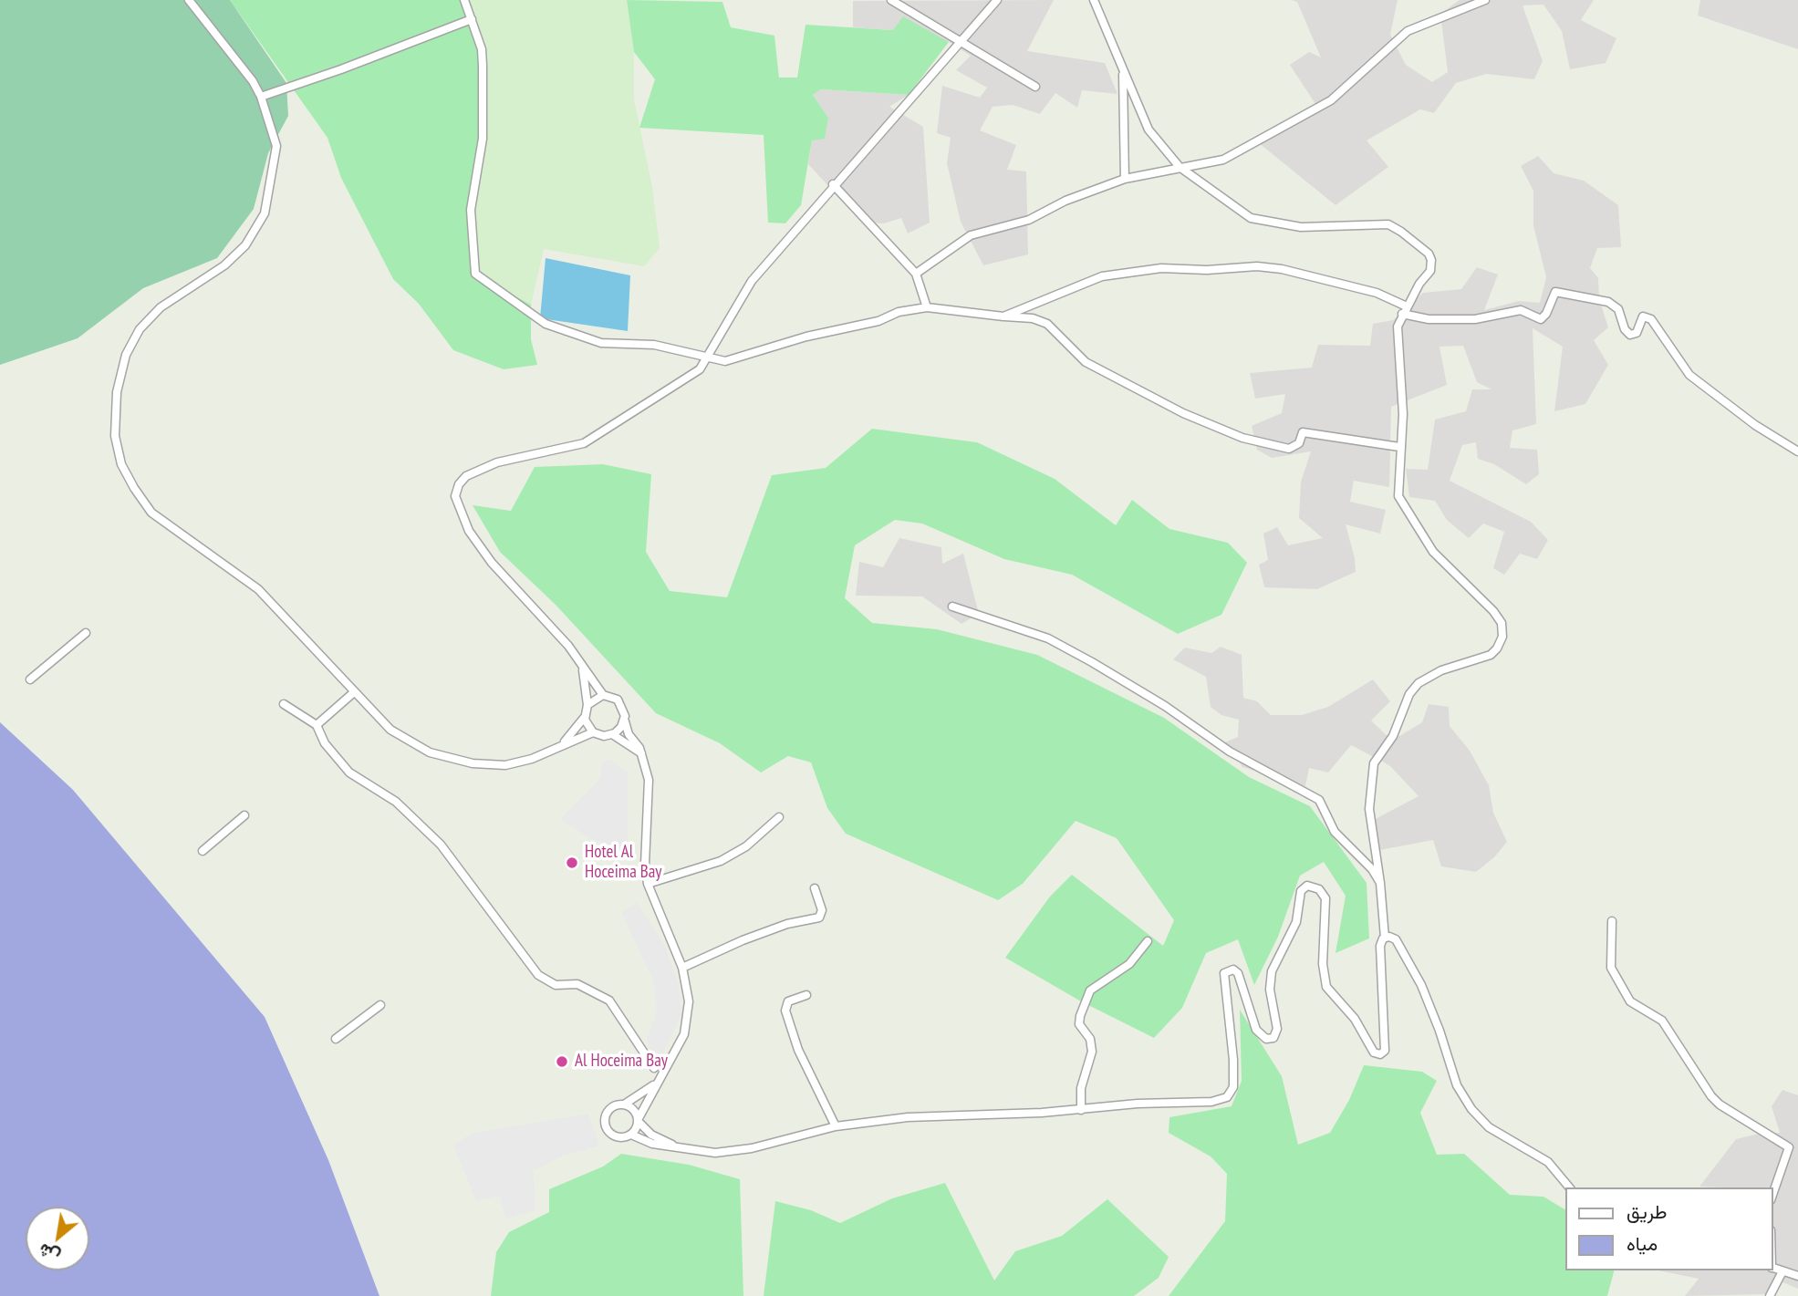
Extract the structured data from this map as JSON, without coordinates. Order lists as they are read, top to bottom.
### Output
{
  "places": ["Hotel Al Hoceima Bay", "Al Hoceima Bay"],
  "legend": ["طريق", "مياه"],
  "north": "bottom left"
}
